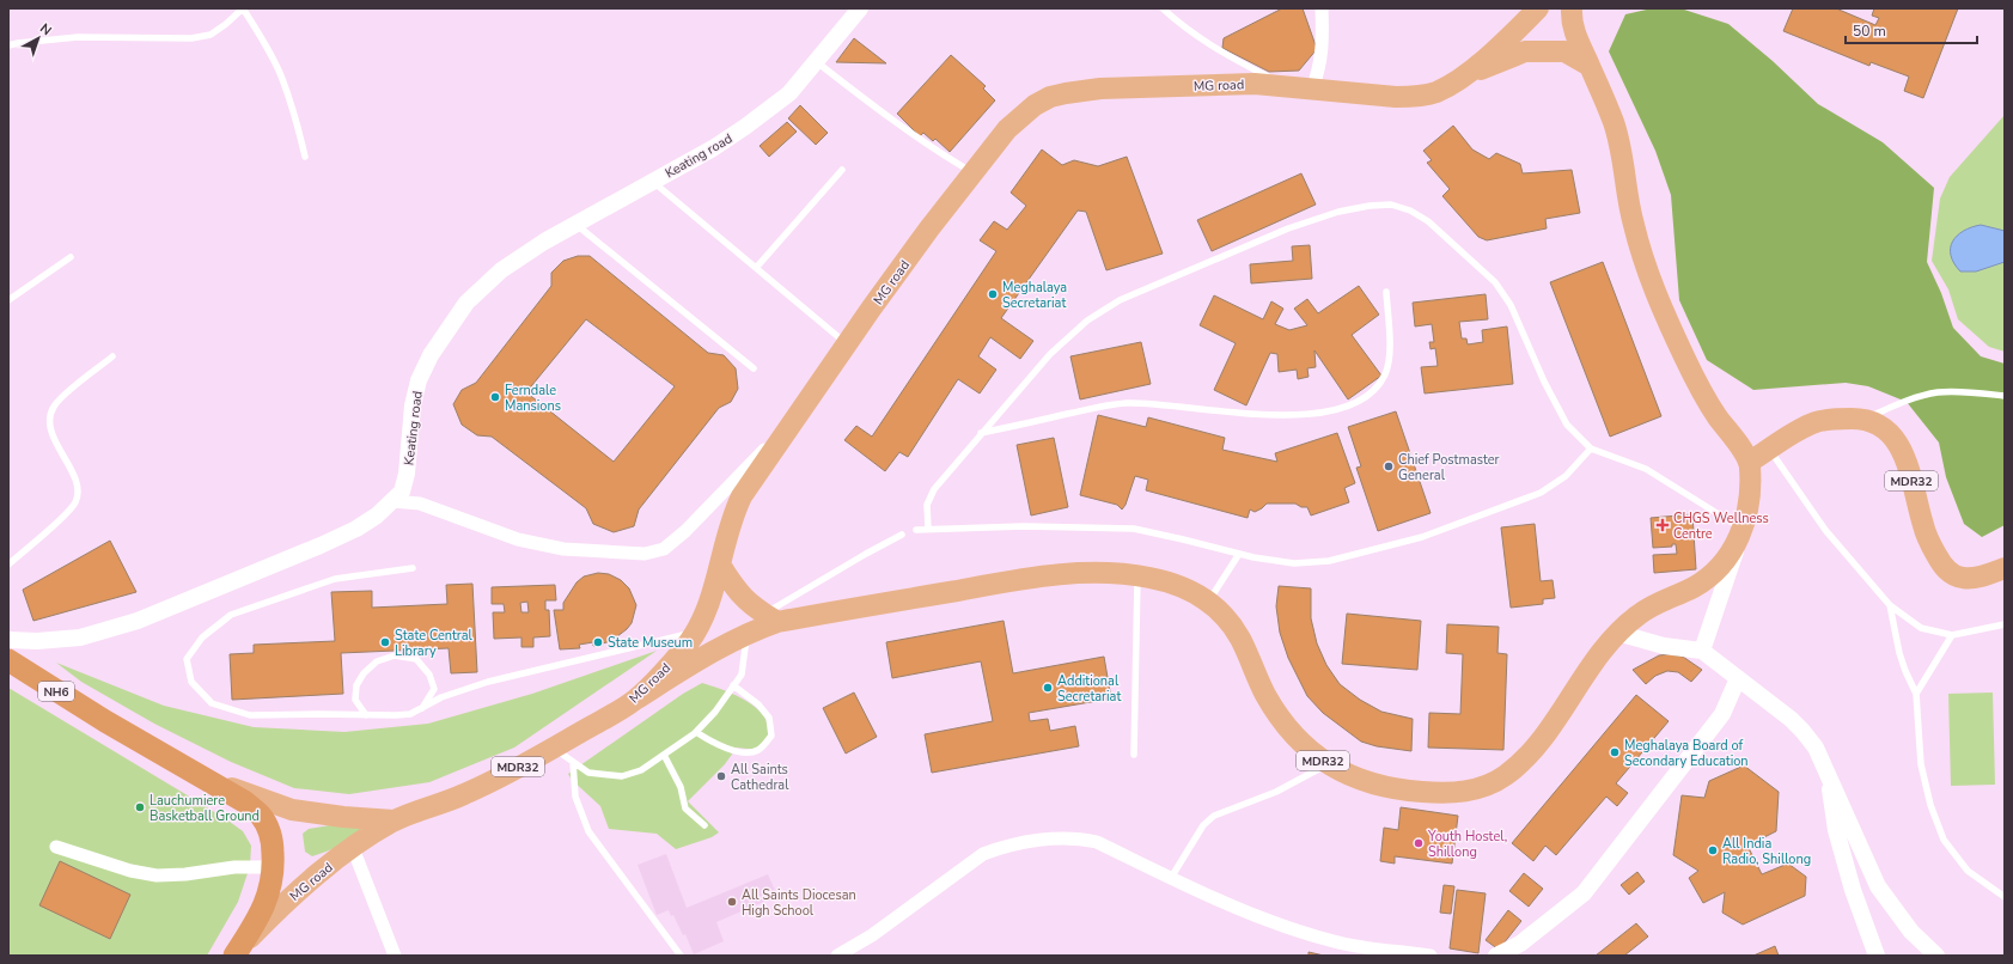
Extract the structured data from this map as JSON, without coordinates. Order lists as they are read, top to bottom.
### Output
{
  "streets": {
    "highway": ["NH6"],
    "main road": ["MG road", "MDR32"],
    "street": ["Keating road"]
  },
  "crossings": [
    ["MG road", "MDR32"],
    ["MG road", "NH6"]
  ],
  "places": {
    "other": [
      "Meghalaya Secretariat",
      "Ferndale Mansions",
      "Chief Postmaster General",
      "State Central Library",
      "State Museum",
      "Additional Secretariat",
      "Meghalaya Board of Secondary Education",
      "All Saints Cathedral",
      "Lauchumiere Basketball Ground",
      "Youth Hostel, Shillong",
      "All India Radio, Shillong",
      "All Saints Diocesan High School"
    ],
    "health": ["CHGS Wellness Centre"]
  },
  "scale_bar": "50 m",
  "north": "top right"
}
